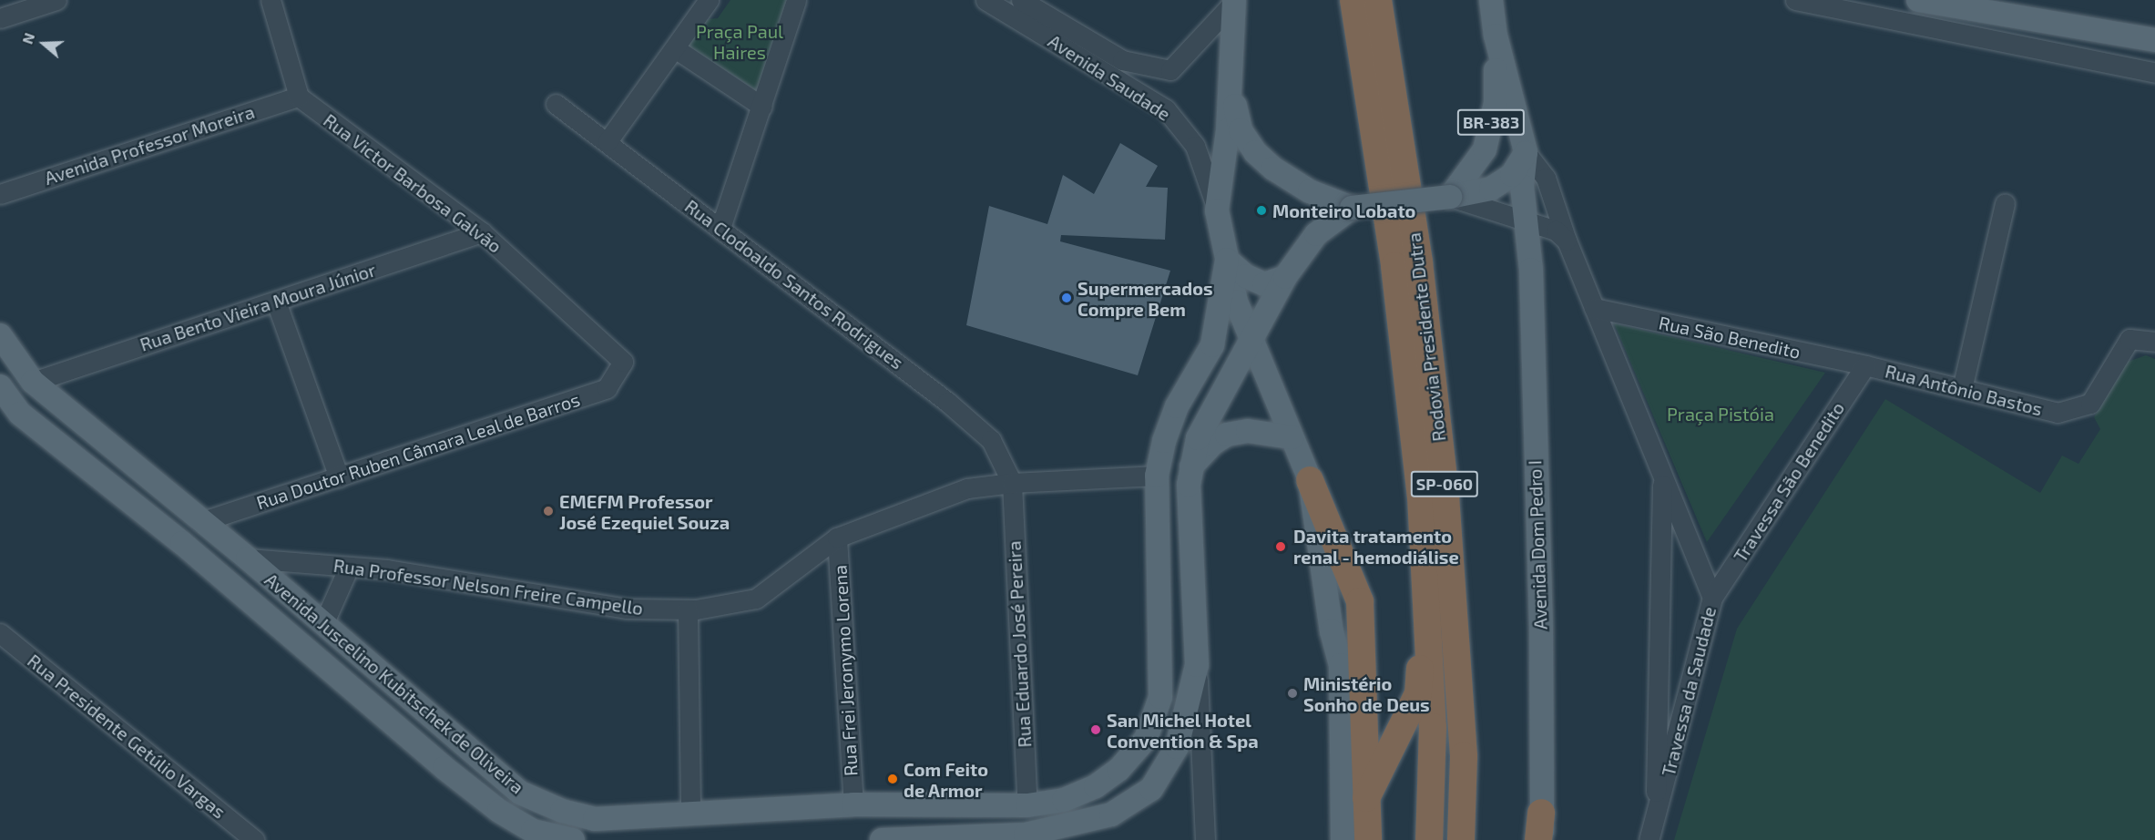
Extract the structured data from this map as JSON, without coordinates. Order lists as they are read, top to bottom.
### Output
{
  "streets": {
    "highway": ["Rodovia Presidente Dutra", "SP-060"],
    "main road": ["BR-383", "Avenida Dom Pedro I", "Avenida Juscelino Kubitschek de Oliveira"],
    "street": [
      "Avenida Saudade",
      "Avenida Professor Moreira",
      "Rua Victor Barbosa Galvão",
      "Rua Clodoaldo Santos Rodrigues",
      "Rua Bento Vieira Moura Júnior",
      "Rua São Benedito",
      "Rua Antônio Bastos",
      "Rua Doutor Ruben Câmara Leal de Barros",
      "Travessa São Benedito",
      "Rua Professor Nelson Freire Campello",
      "Rua Eduardo José Pereira",
      "Rua Frei Jeronymo Lorena",
      "Travessa da Saudade",
      "Rua Presidente Getúlio Vargas"
    ]
  },
  "crossings": [
    ["BR-383", "Avenida Dom Pedro I"],
    ["BR-383", "Travessa da Saudade"],
    ["Avenida Professor Moreira", "Rua Victor Barbosa Galvão"],
    ["Rua Victor Barbosa Galvão", "Rua Bento Vieira Moura Júnior"],
    ["Rua Victor Barbosa Galvão", "Rua Doutor Ruben Câmara Leal de Barros"],
    ["Rua Clodoaldo Santos Rodrigues", "Rua Professor Nelson Freire Campello"],
    ["Rua Clodoaldo Santos Rodrigues", "Rua Eduardo José Pereira"],
    ["Rua Bento Vieira Moura Júnior", "Avenida Juscelino Kubitschek de Oliveira"],
    ["Rua São Benedito", "Rua Antônio Bastos"],
    ["Rua São Benedito", "Travessa São Benedito"],
    ["Rua São Benedito", "Travessa da Saudade"],
    ["Rua Antônio Bastos", "Travessa São Benedito"],
    ["Rua Doutor Ruben Câmara Leal de Barros", "Avenida Juscelino Kubitschek de Oliveira"],
    ["Travessa São Benedito", "Travessa da Saudade"],
    ["Avenida Dom Pedro I", "Travessa da Saudade"],
    ["Rua Professor Nelson Freire Campello", "Rua Eduardo José Pereira"],
    ["Rua Professor Nelson Freire Campello", "Rua Frei Jeronymo Lorena"],
    ["Rua Professor Nelson Freire Campello", "Avenida Juscelino Kubitschek de Oliveira"],
    ["Rua Eduardo José Pereira", "Avenida Juscelino Kubitschek de Oliveira"],
    ["Rua Frei Jeronymo Lorena", "Avenida Juscelino Kubitschek de Oliveira"]
  ],
  "parks": ["Praça Paul Haires", "Praça Pistóia"],
  "places": [
    "Monteiro Lobato",
    "Supermercados Compre Bem",
    "EMEFM Professor José Ezequiel Souza",
    "Davita tratamento renal - hemodiálise",
    "Ministério Sonho de Deus",
    "San Michel Hotel Convention & Spa",
    "Com Feito de Armor"
  ],
  "north": "left"
}
